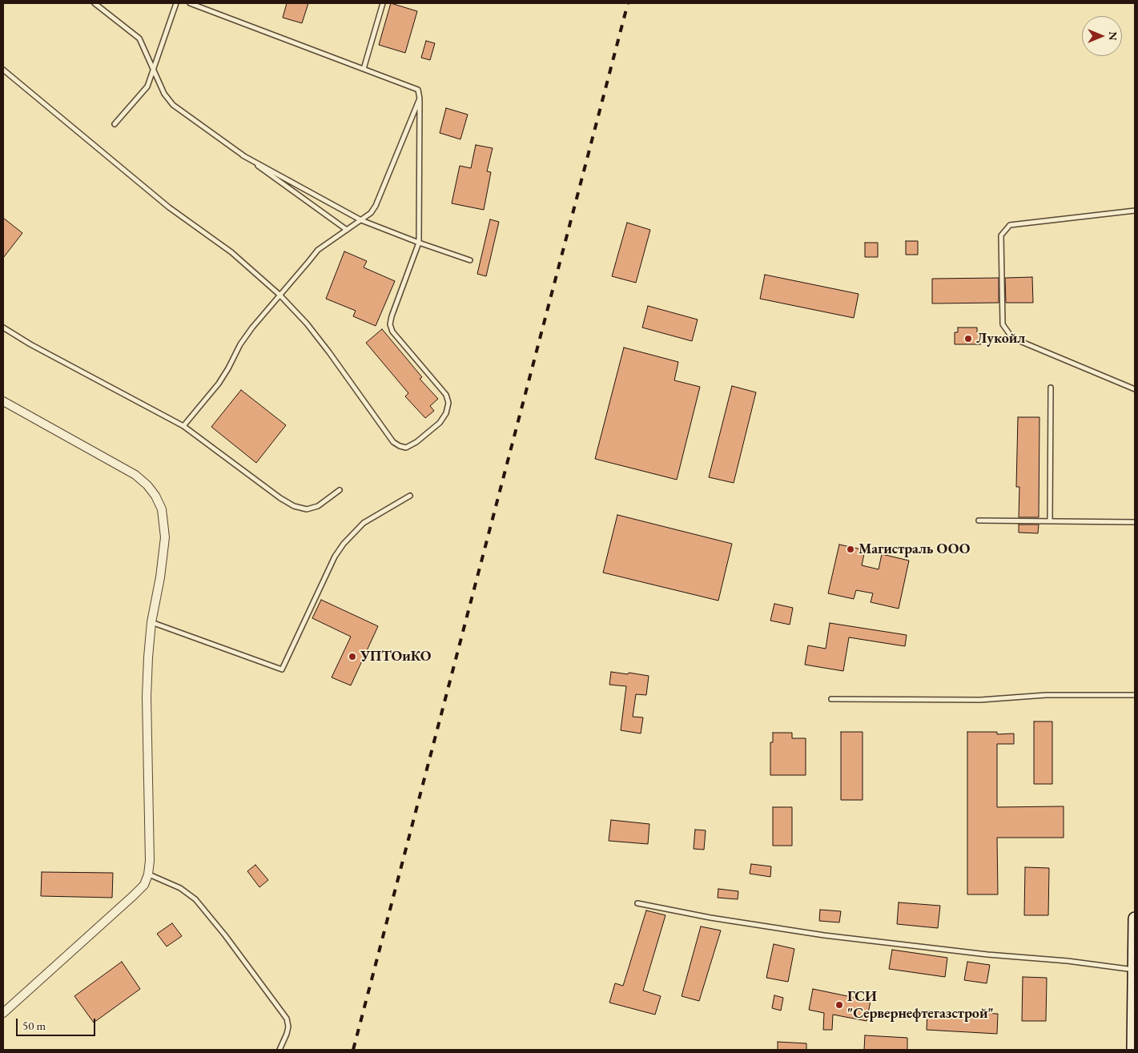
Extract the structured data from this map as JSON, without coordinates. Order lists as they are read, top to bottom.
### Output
{
  "places": [
    "Лукойл",
    "Магистраль ООО",
    "УПТОиКО",
    "ГСИ \"Сервернефтегазстрой\""
  ],
  "scale_bar": "50 m",
  "north": "right"
}
